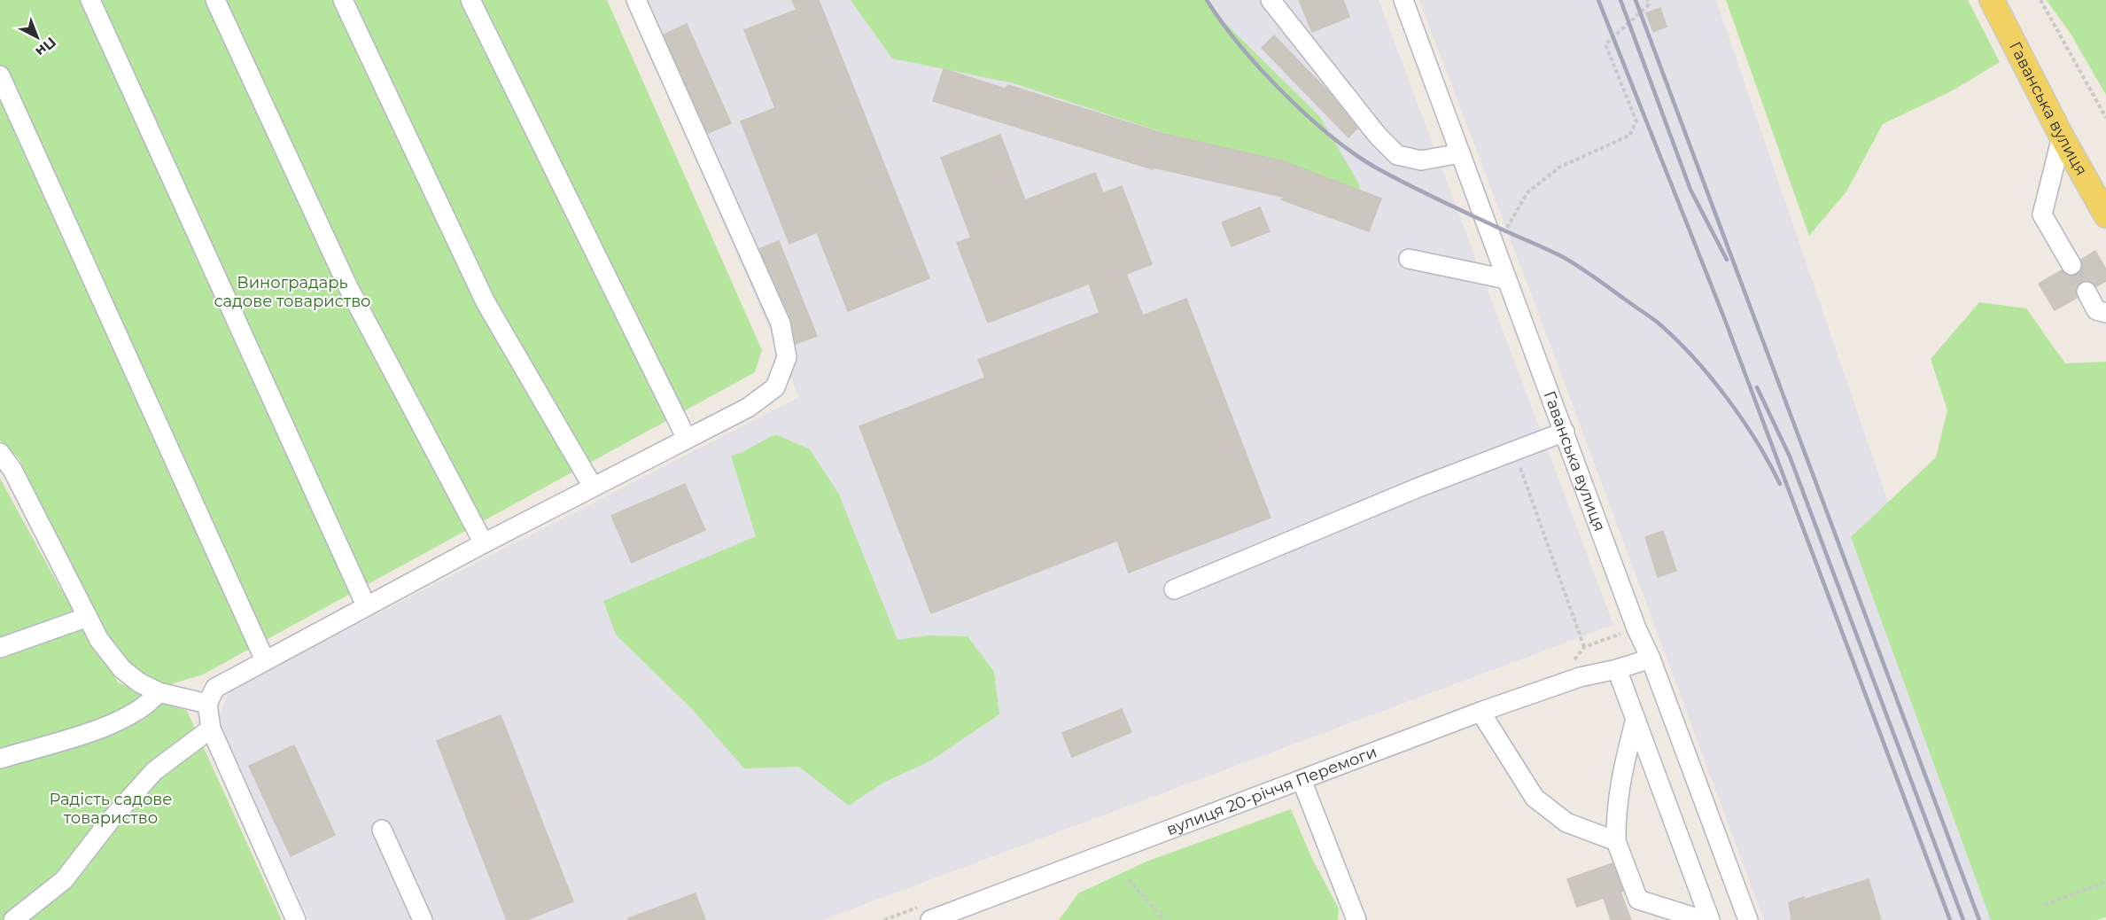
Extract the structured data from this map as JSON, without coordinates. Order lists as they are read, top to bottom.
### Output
{
  "streets": {
    "main road": ["Гаванська вулиця"],
    "street": ["вулиця 20-річчя Перемоги"]
  },
  "crossings": [
    ["Гаванська вулиця", "вулиця 20-річчя Перемоги"]
  ],
  "parks": ["Виноградарь садове товариство", "Радість садове товариство"],
  "north": "bottom right"
}
